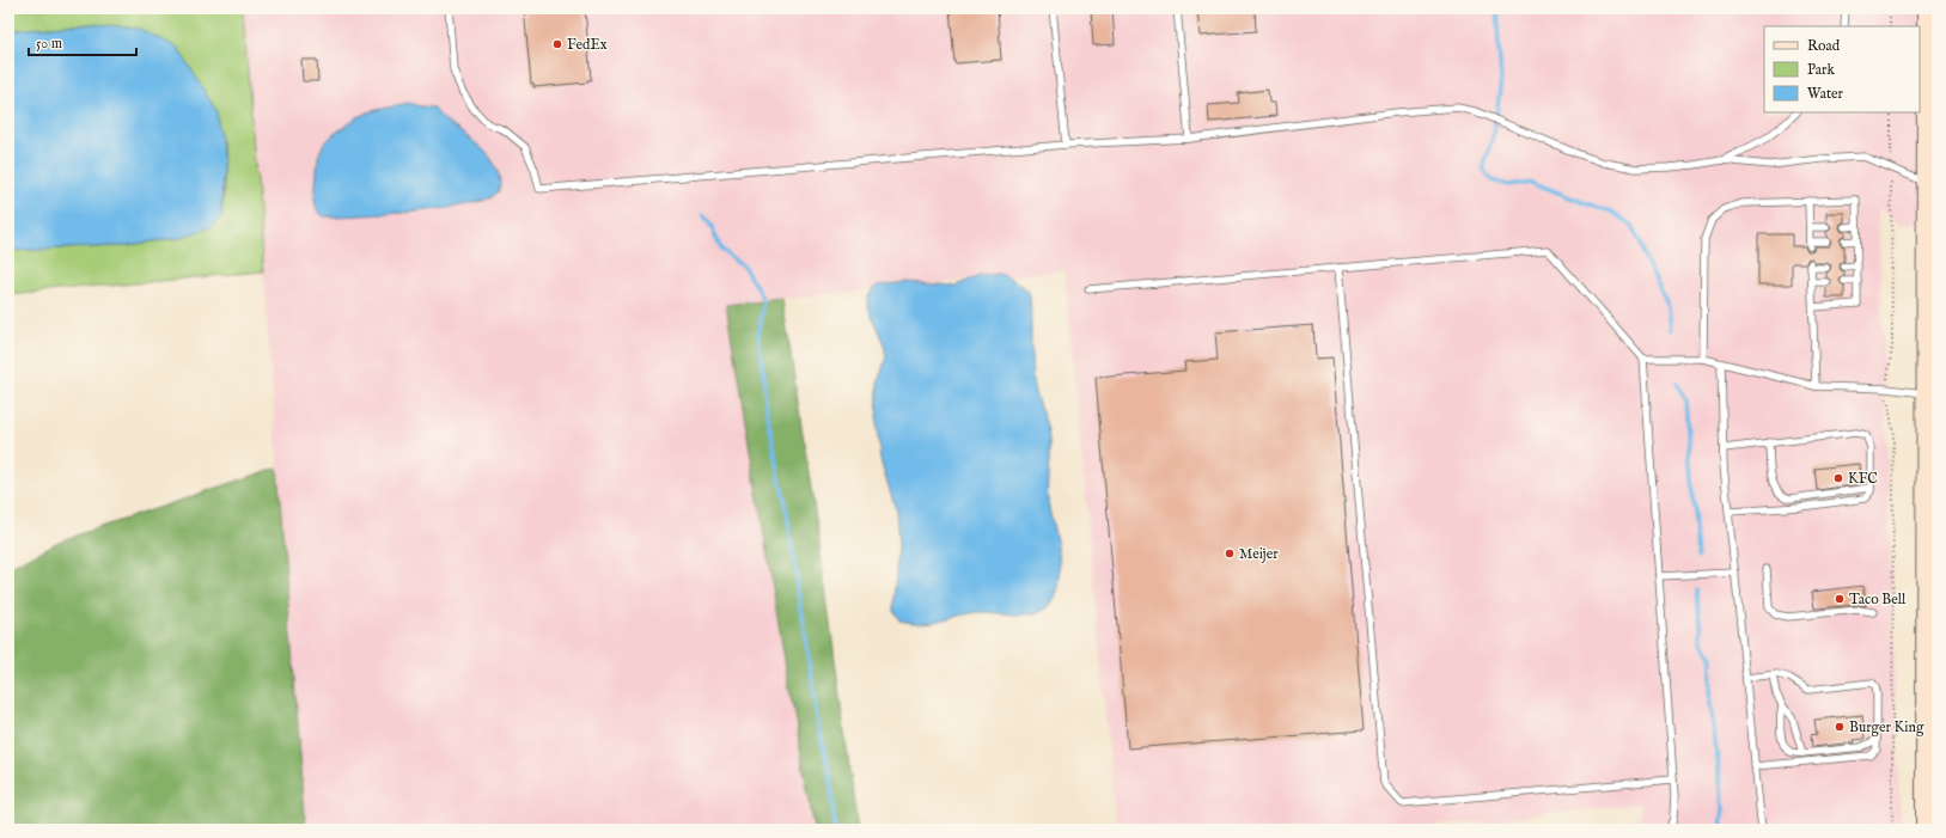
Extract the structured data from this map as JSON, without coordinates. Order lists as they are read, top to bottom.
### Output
{
  "places": [
    "FedEx",
    "KFC",
    "Meijer",
    "Taco Bell",
    "Burger King"
  ],
  "legend": ["Road", "Park", "Water"],
  "scale_bar": "50 m"
}
